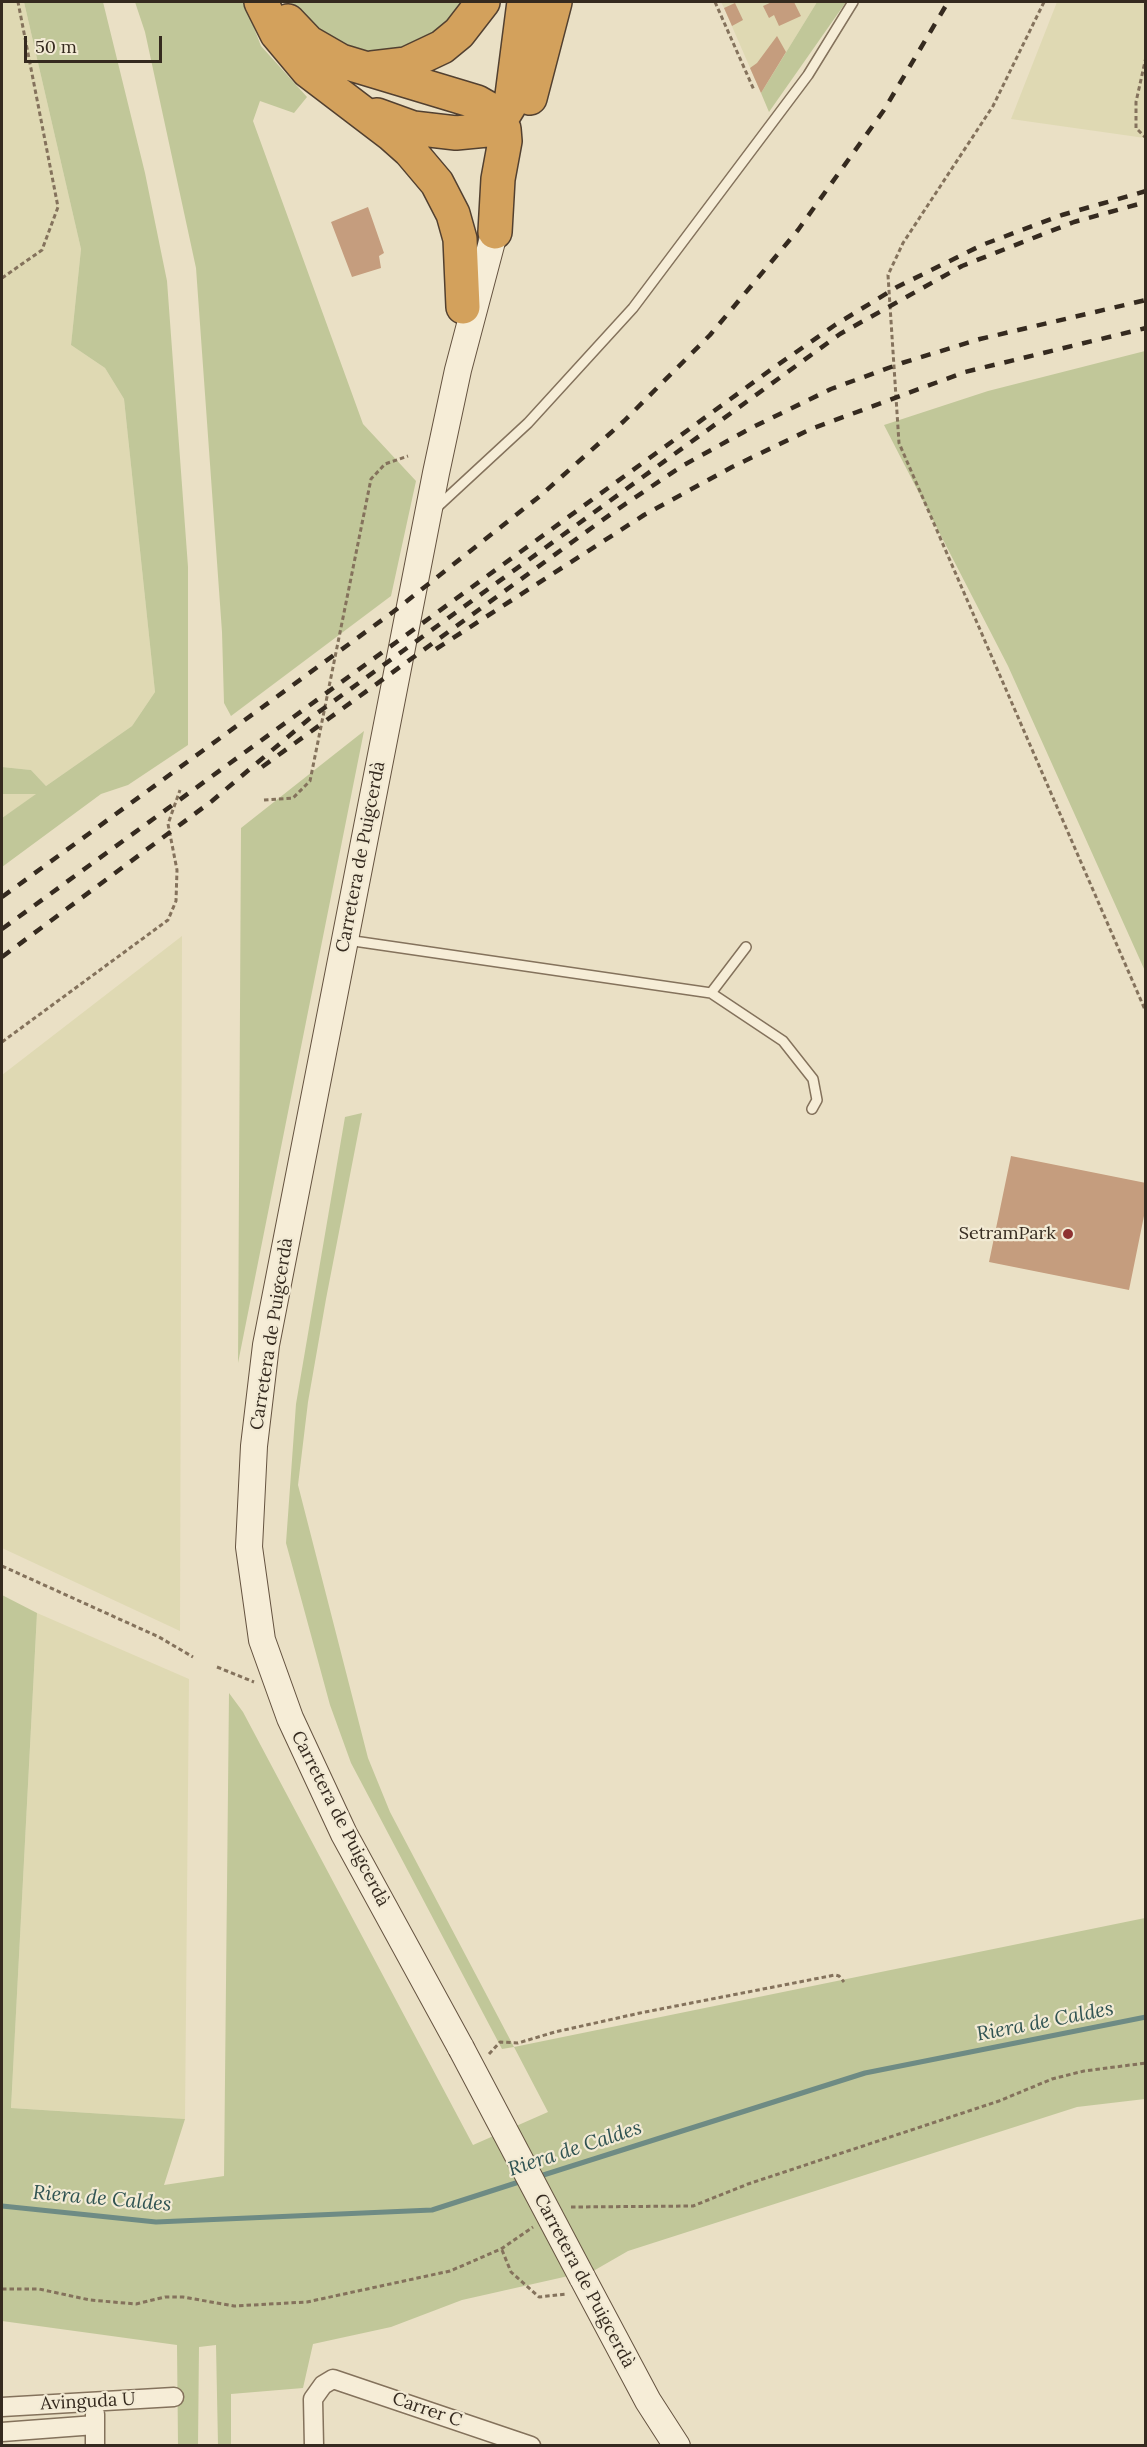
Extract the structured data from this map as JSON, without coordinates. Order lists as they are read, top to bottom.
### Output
{
  "streets": {
    "main road": ["Carretera de Puigcerdà"],
    "street": ["Avinguda U", "Carrer C"]
  },
  "water": ["Riera de Caldes"],
  "places": ["SetramPark"],
  "scale_bar": "50 m"
}
